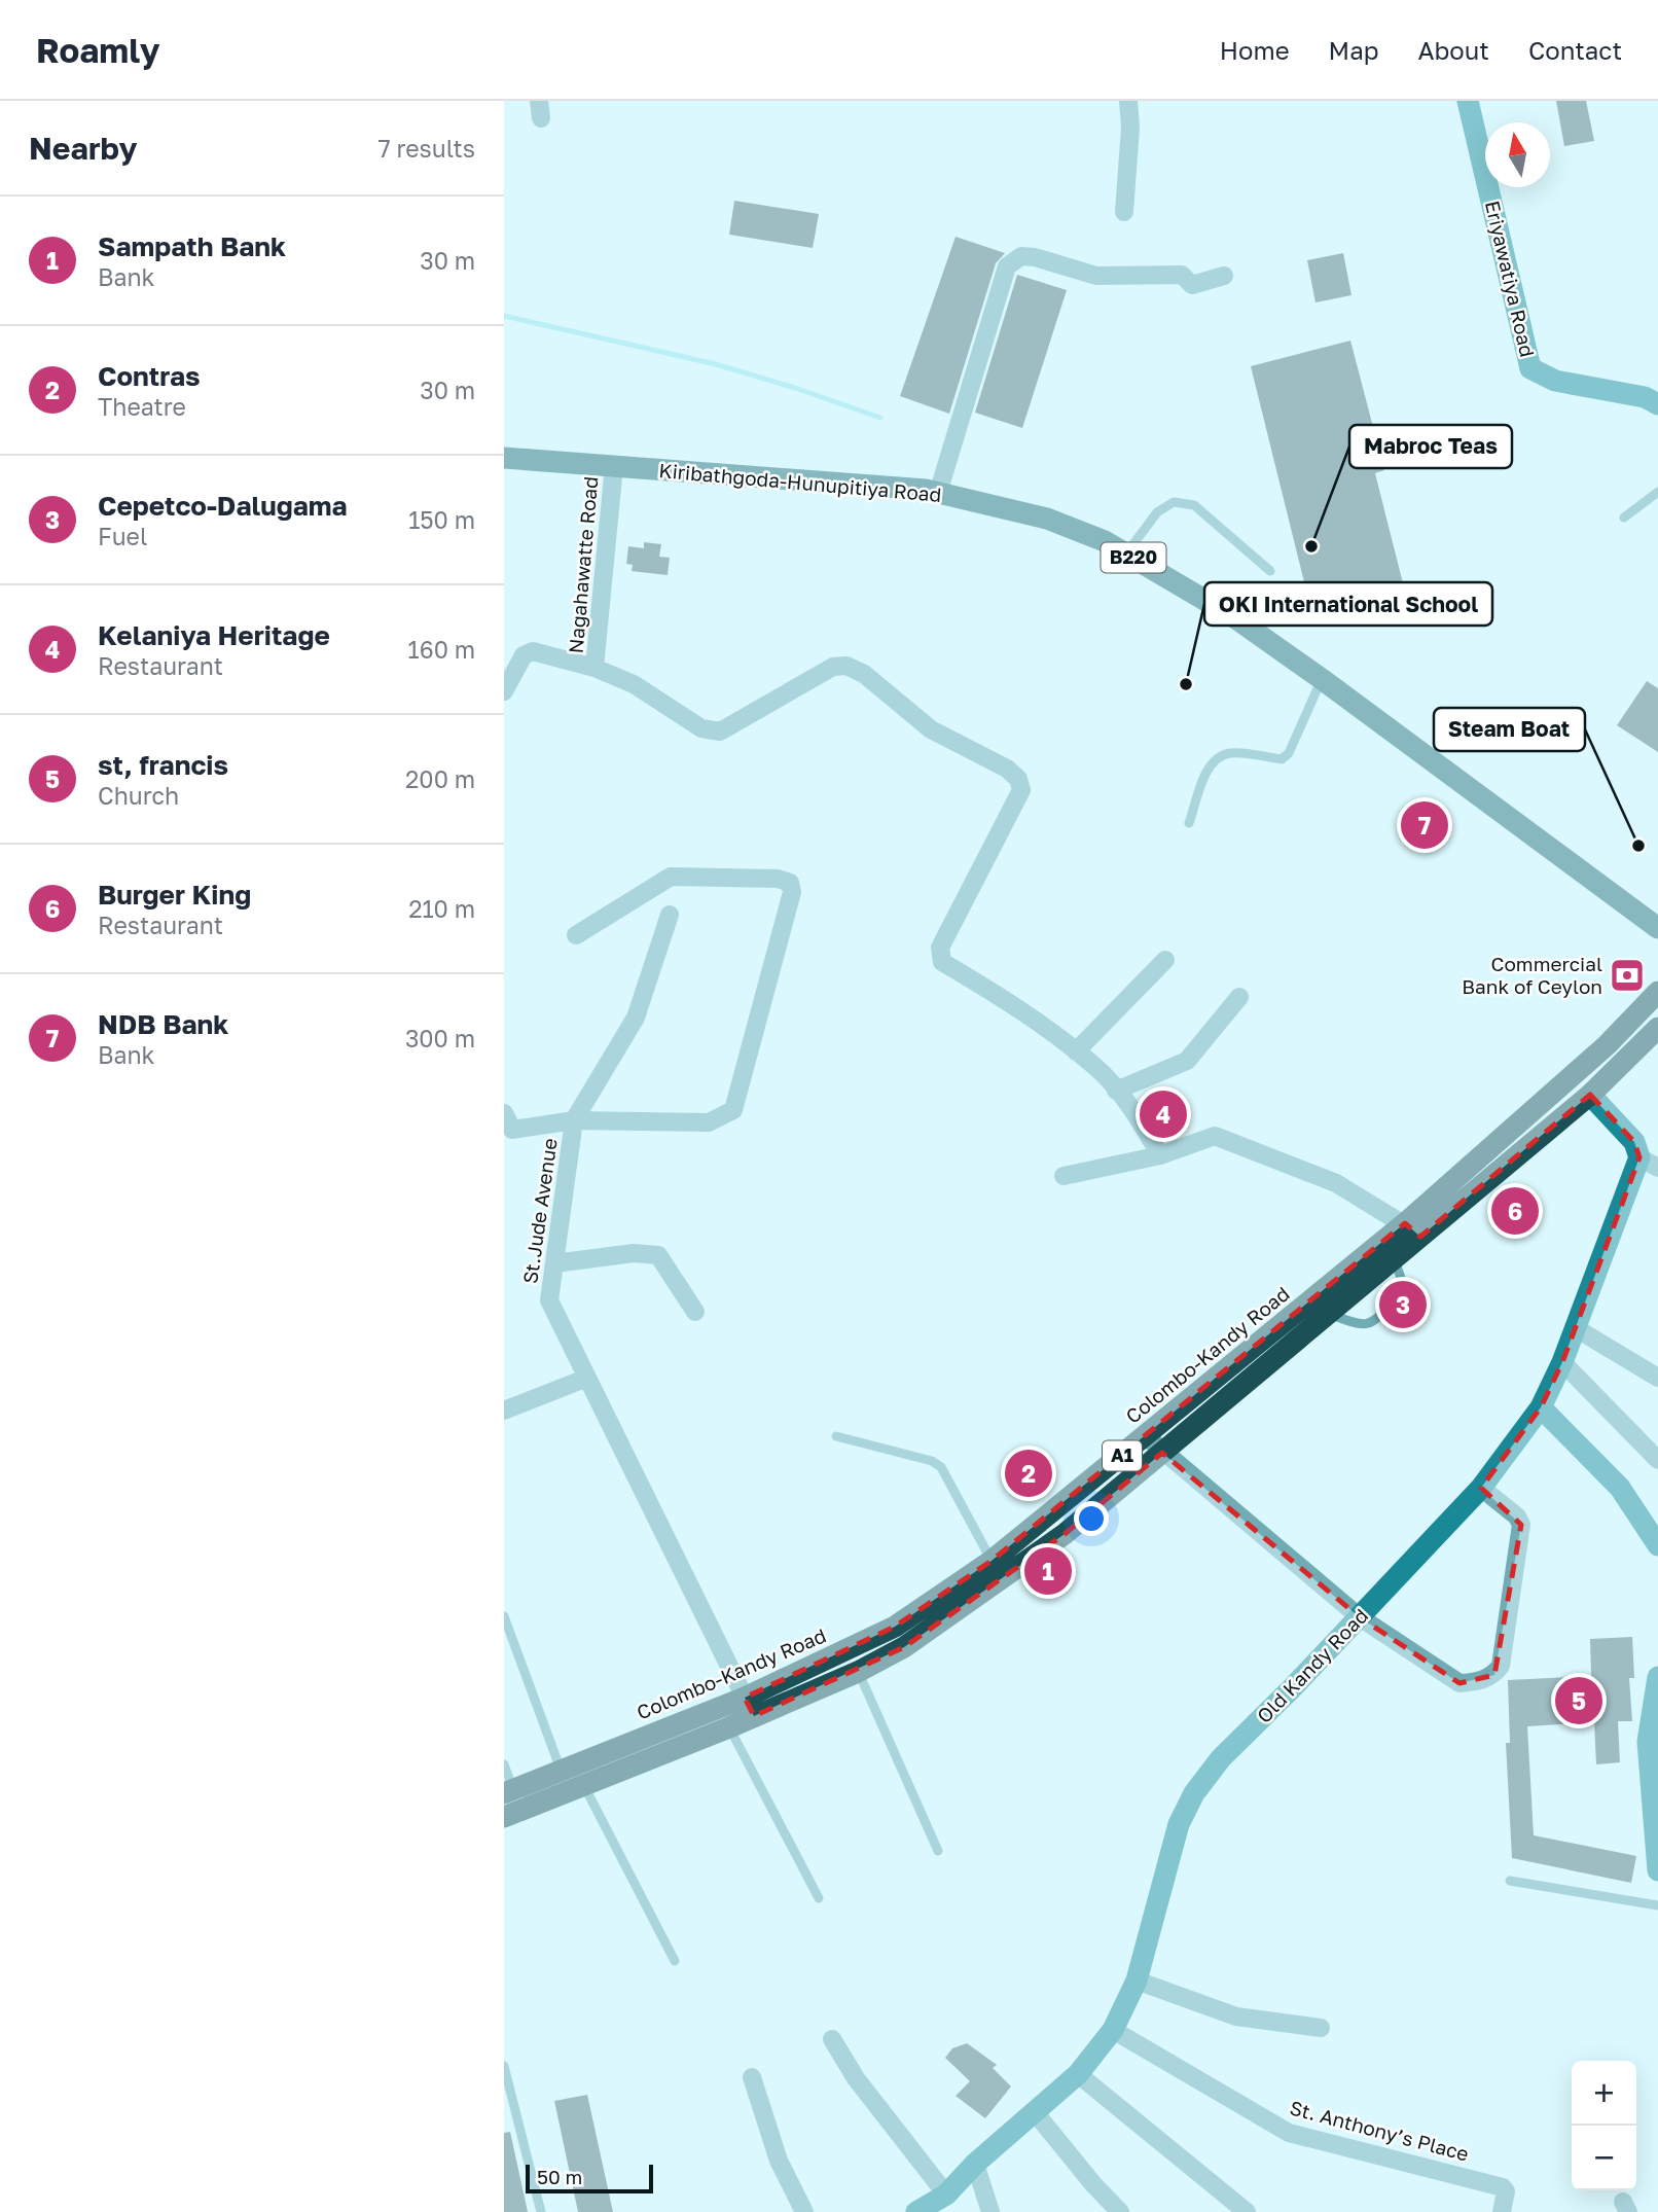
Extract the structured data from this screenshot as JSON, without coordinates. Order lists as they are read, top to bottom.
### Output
{
  "streets": {
    "highway": ["Colombo-Kandy Road", "A1"],
    "main road": ["Kiribathgoda-Hunupitiya Road", "B220"],
    "street": [
      "Eriyawatiya Road",
      "Nagahawatte Road",
      "St.Jude Avenue",
      "Old Kandy Road",
      "St. Anthony’s Place"
    ]
  },
  "crossings": [
    ["Kiribathgoda-Hunupitiya Road", "Nagahawatte Road"],
    ["St.Jude Avenue", "Colombo-Kandy Road"],
    ["Colombo-Kandy Road", "Old Kandy Road"],
    ["Old Kandy Road", "St. Anthony’s Place"]
  ],
  "places": {
    "other": ["Mabroc Teas", "OKI International School", "Steam Boat"],
    "bank": ["Commercial Bank of Ceylon"]
  },
  "scale_bar": "50 m",
  "north": "top",
  "page": {
    "header": "Roamly",
    "nav": [
      "Home",
      "Map",
      "About",
      "Contact"
    ],
    "heading": ["Nearby", "7 results"],
    "list": [
      {
        "mark": "1",
        "name": "Sampath Bank",
        "note": "Bank",
        "value": "30 m"
      },
      {
        "mark": "2",
        "name": "Contras",
        "note": "Theatre",
        "value": "30 m"
      },
      {
        "mark": "3",
        "name": "Cepetco-Dalugama",
        "note": "Fuel",
        "value": "150 m"
      },
      {
        "mark": "4",
        "name": "Kelaniya Heritage",
        "note": "Restaurant",
        "value": "160 m"
      },
      {
        "mark": "5",
        "name": "st, francis",
        "note": "Church",
        "value": "200 m"
      },
      {
        "mark": "6",
        "name": "Burger King",
        "note": "Restaurant",
        "value": "210 m"
      },
      {
        "mark": "7",
        "name": "NDB Bank",
        "note": "Bank",
        "value": "300 m"
      }
    ],
    "pins": [
      "7",
      "4",
      "6",
      "3",
      "2",
      "1",
      "5"
    ],
    "map_buttons": ["+", "−"],
    "scale": "50 m"
  }
}
